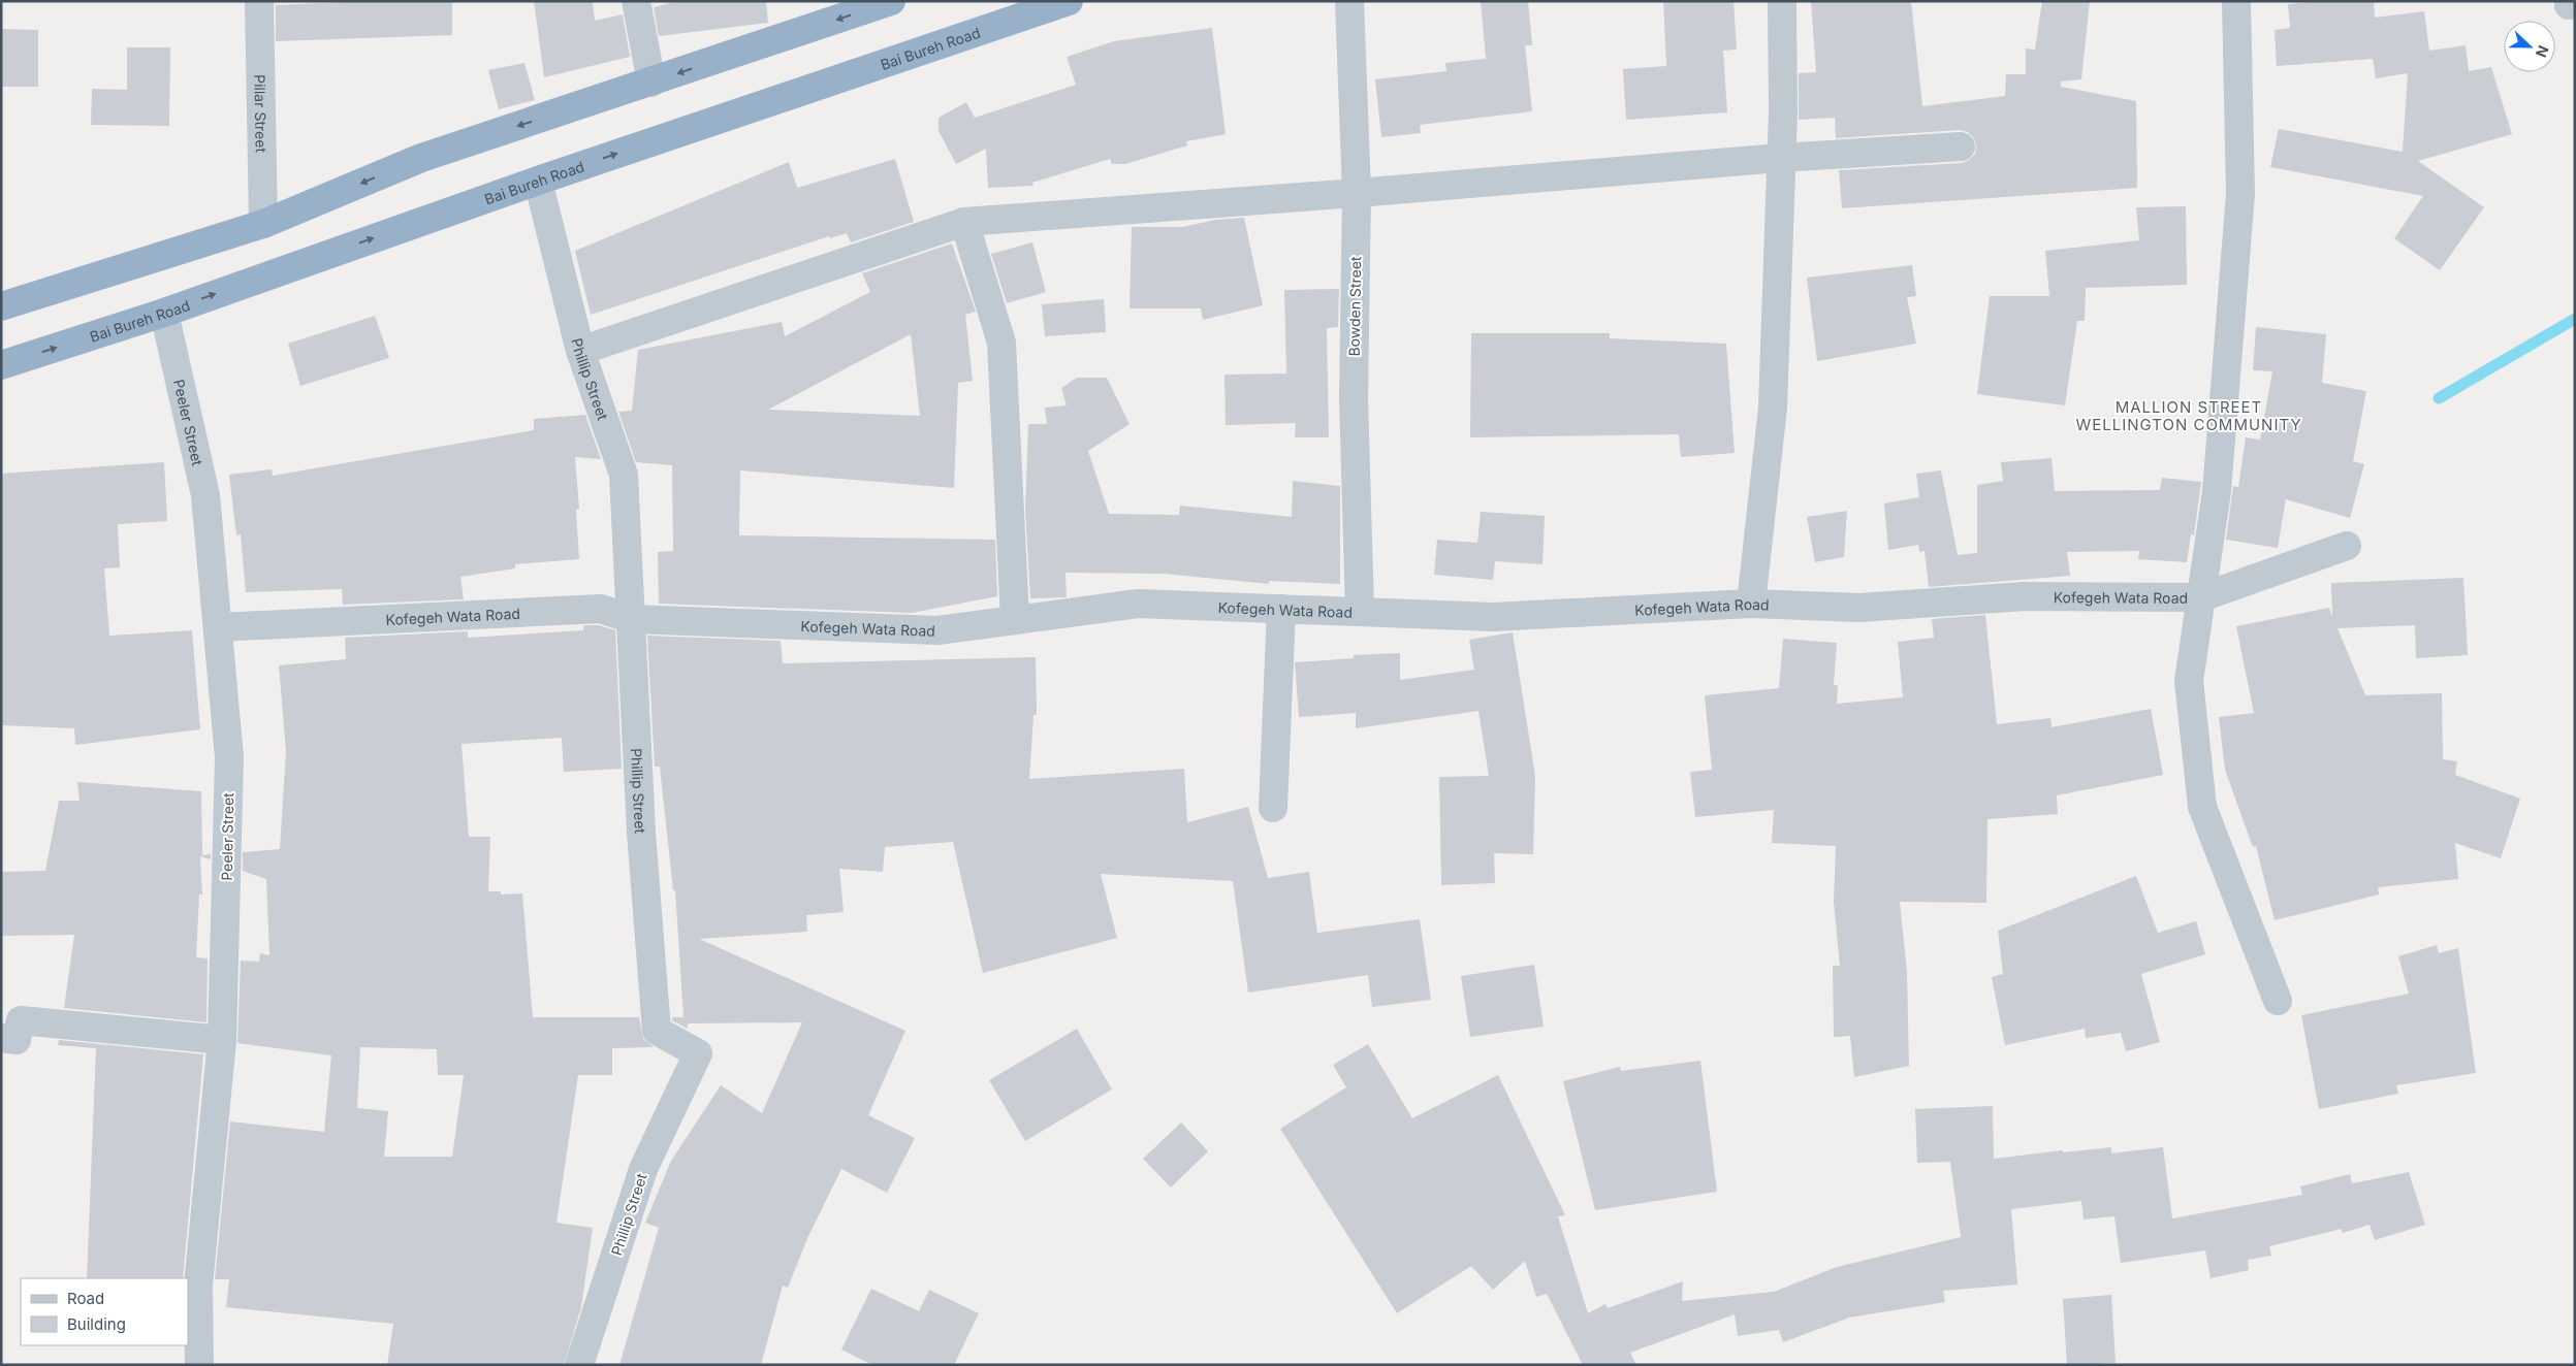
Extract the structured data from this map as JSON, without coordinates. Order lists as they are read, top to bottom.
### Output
{
  "streets": {
    "highway": ["Bai Bureh Road"],
    "street": [
      "Pillar Street",
      "Bowden Street",
      "Phillip Street",
      "Peeler Street",
      "Kofegeh Wata Road"
    ]
  },
  "crossings": [
    ["Bai Bureh Road", "Phillip Street"],
    ["Bai Bureh Road", "Peeler Street"],
    ["Bowden Street", "Kofegeh Wata Road"],
    ["Phillip Street", "Kofegeh Wata Road"],
    ["Peeler Street", "Kofegeh Wata Road"]
  ],
  "districts": ["MALLION STREET WELLINGTON COMMUNITY"],
  "legend": ["Road", "Building"],
  "north": "right"
}
